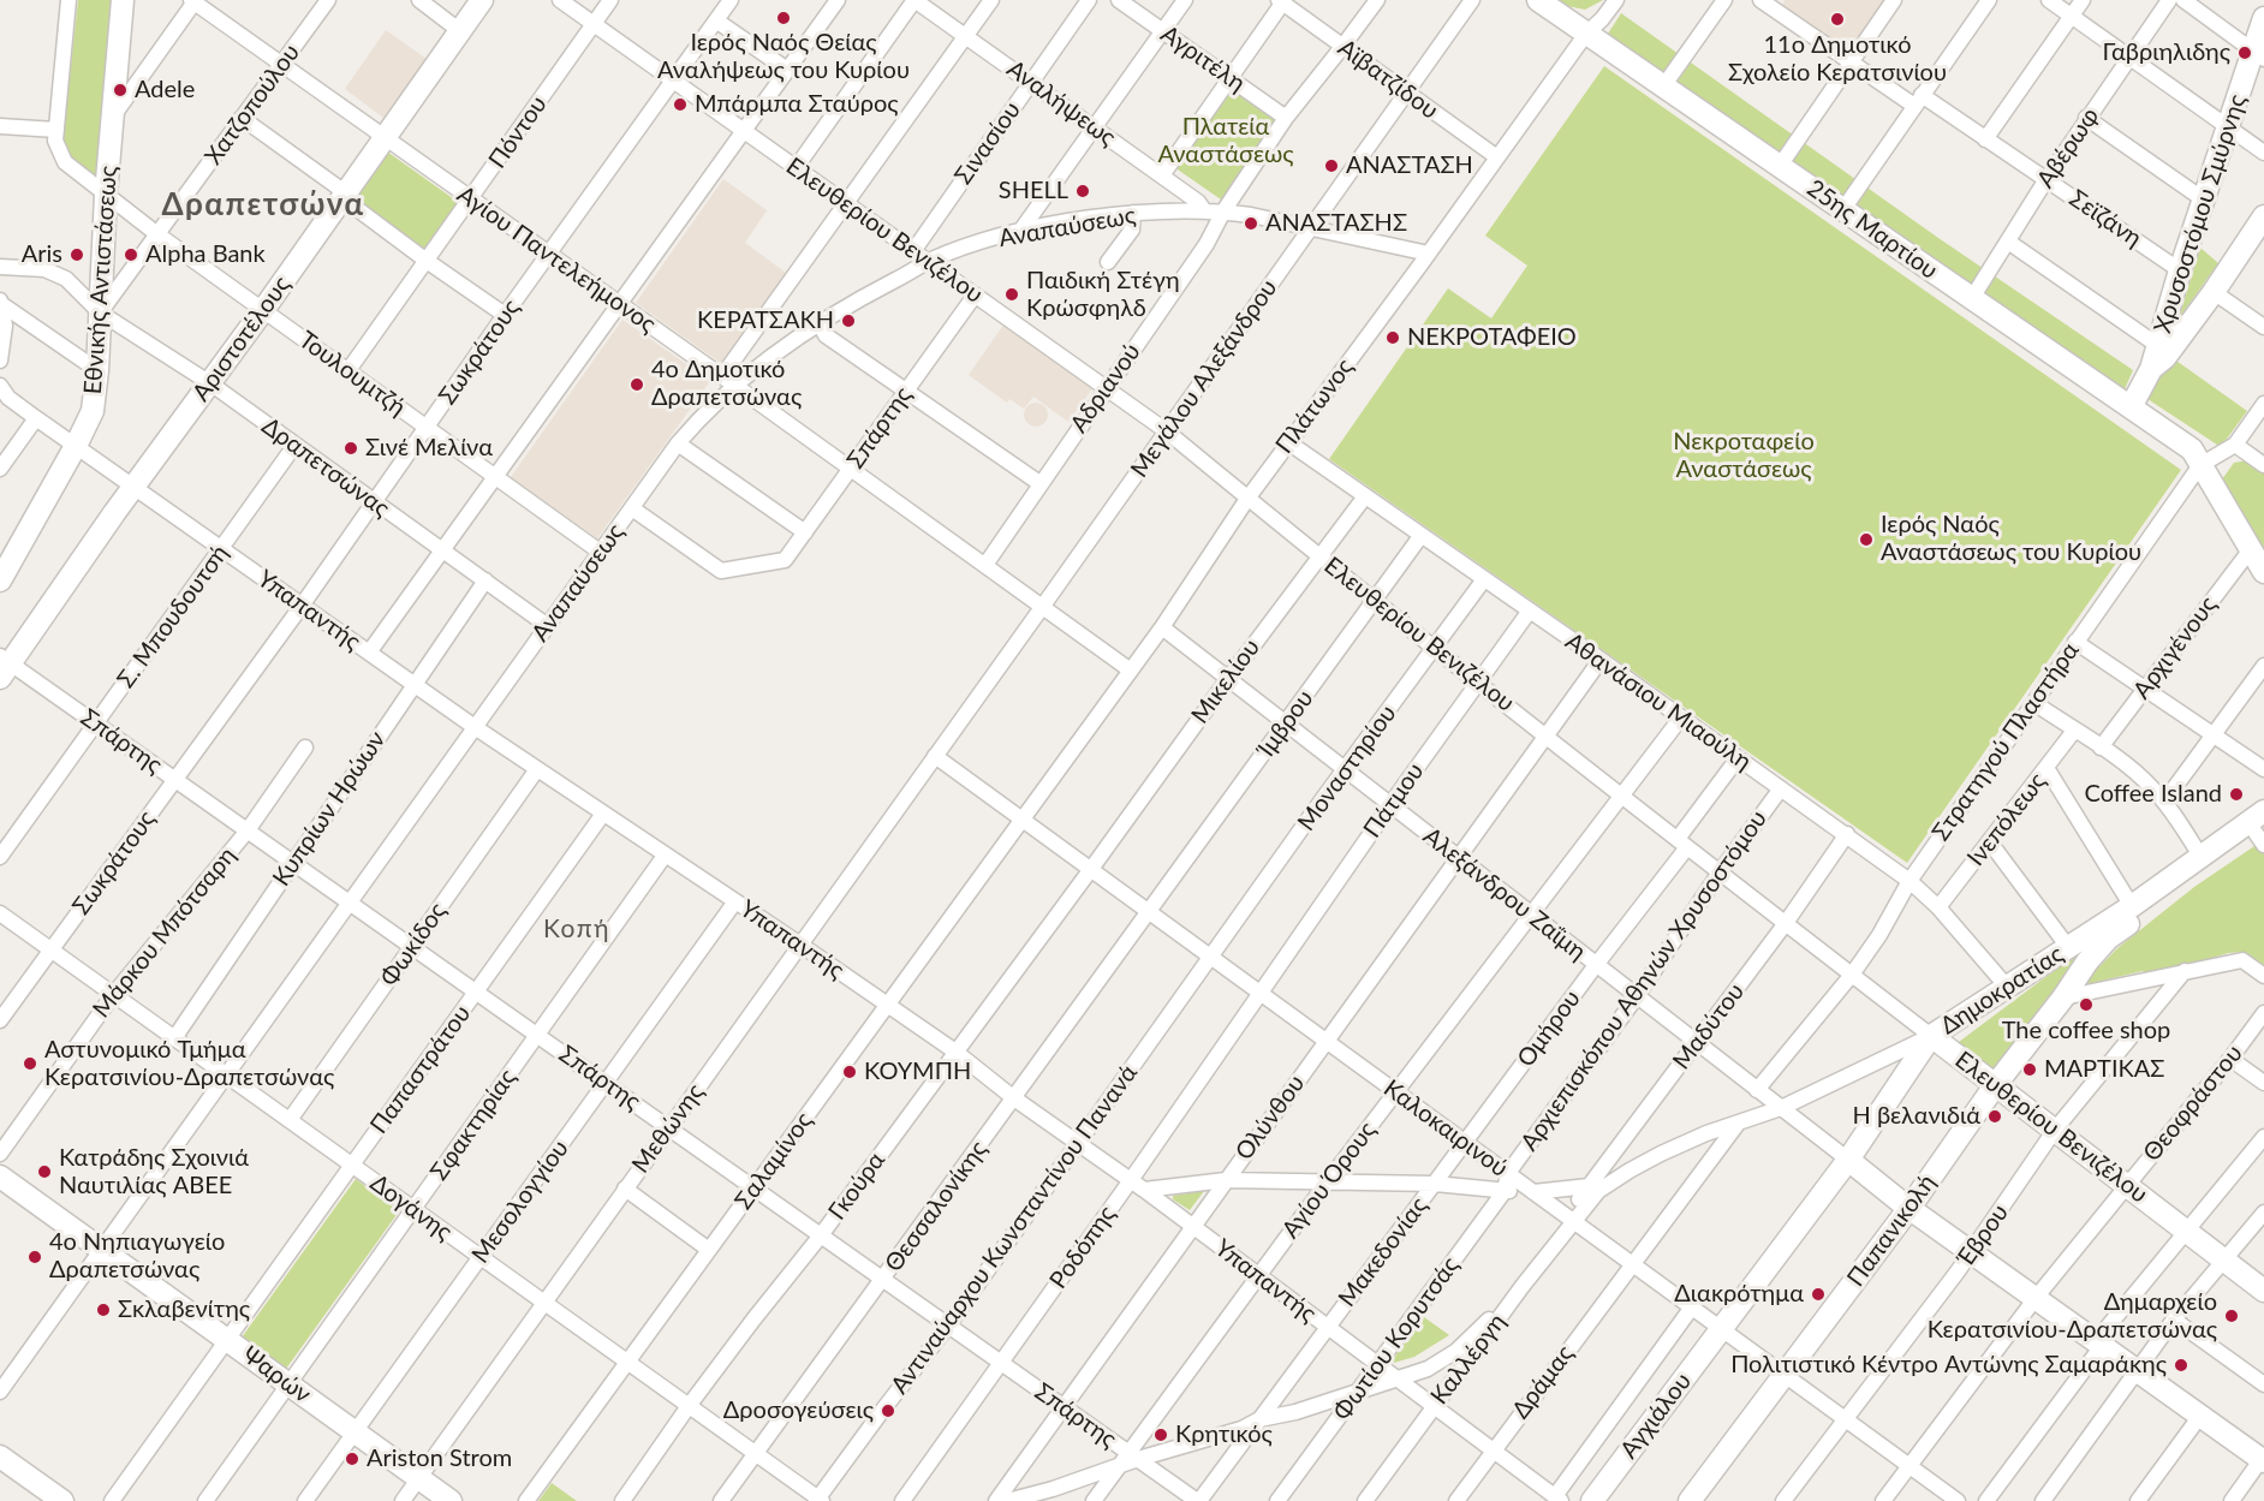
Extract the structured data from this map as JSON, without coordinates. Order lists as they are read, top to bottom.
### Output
{
  "streets": {
    "street": [
      "Αγριτέλη",
      "Αϊβατζίδου",
      "Αναλήψεως",
      "Χατζοπούλου",
      "Πόντου",
      "Σινασίου",
      "Αβέρωφ",
      "Χρυσοστόμου Σμύρνης",
      "Σεϊζάνη",
      "Αναπαύσεως",
      "25ης Μαρτίου",
      "Ελευθερίου Βενιζέλου",
      "Αγίου Παντελεήμονος",
      "Εθνικής Αντιστάσεως",
      "Αριστοτέλους",
      "Σωκράτους",
      "Τουλουμτζή",
      "Μεγάλου Αλεξάνδρου",
      "Αδριανού",
      "Πλάτωνος",
      "Σπάρτης",
      "Δραπετσώνας",
      "Υπαπαντής",
      "Σ. Μπουδουτσή",
      "Αρχιγένους",
      "Μικελίου",
      "Αθανάσιου Μιαούλη",
      "Ίμβρου",
      "Στρατηγού Πλαστήρα",
      "Μοναστηρίου",
      "Πάτμου",
      "Κυπρίων Ηρώων",
      "Ινεπόλεως",
      "Αλεξάνδρου Ζαΐμη",
      "Μάρκου Μπότσαρη",
      "Φωκίδος",
      "Αρχιεπισκόπου Αθηνών Χρυσοστόμου",
      "Δημοκρατίας",
      "Μαδύτου",
      "Ομήρου",
      "Παπαστράτου",
      "Θεοφράστου",
      "Ολύνθου",
      "Σφακτηρίας",
      "Μεθώνης",
      "Καλοκαιρινού",
      "Σαλαμίνος",
      "Αγίου Όρους",
      "Γκούρα",
      "Μεσολογγίου",
      "Θεσσαλονίκης",
      "Δογάνης",
      "Αντιναύαρχου Κωνσταντίνου Πανανά",
      "Παπανικολή",
      "Έβρου",
      "Ροδόπης",
      "Μακεδονίας",
      "Φωτίου Κορυτσάς",
      "Καλλέργη",
      "Ψαρών",
      "Δράμας",
      "Αγχιάλου"
    ]
  },
  "crossings": [
    ["Αγριτέλη", "Αδριανού"],
    ["Αϊβατζίδου", "Μεγάλου Αλεξάνδρου"],
    ["Αϊβατζίδου", "Αδριανού"],
    ["Αϊβατζίδου", "Πλάτωνος"],
    ["Αναλήψεως", "Σινασίου"],
    ["Αναλήψεως", "Αναπαύσεως"],
    ["Χατζοπούλου", "Αγίου Παντελεήμονος"],
    ["Χατζοπούλου", "Εθνικής Αντιστάσεως"],
    ["Χατζοπούλου", "Τουλουμτζή"],
    ["Χατζοπούλου", "Δραπετσώνας"],
    ["Πόντου", "Ελευθερίου Βενιζέλου"],
    ["Πόντου", "Αγίου Παντελεήμονος"],
    ["Πόντου", "Τουλουμτζή"],
    ["Σινασίου", "Ελευθερίου Βενιζέλου"],
    ["Αβέρωφ", "Σεϊζάνη"],
    ["Αβέρωφ", "25ης Μαρτίου"],
    ["Χρυσοστόμου Σμύρνης", "Σεϊζάνη"],
    ["Χρυσοστόμου Σμύρνης", "25ης Μαρτίου"],
    ["Αναπαύσεως", "Ελευθερίου Βενιζέλου"],
    ["Αναπαύσεως", "Αγίου Παντελεήμονος"],
    ["Αναπαύσεως", "Τουλουμτζή"],
    ["Αναπαύσεως", "Μεγάλου Αλεξάνδρου"],
    ["Αναπαύσεως", "Αδριανού"],
    ["Αναπαύσεως", "Πλάτωνος"],
    ["Αναπαύσεως", "Σπάρτης"],
    ["Αναπαύσεως", "Δραπετσώνας"],
    ["Αναπαύσεως", "Υπαπαντής"],
    ["Αναπαύσεως", "Δογάνης"],
    ["Αναπαύσεως", "Ψαρών"],
    ["25ης Μαρτίου", "Πλάτωνος"],
    ["25ης Μαρτίου", "Αρχιγένους"],
    ["25ης Μαρτίου", "Στρατηγού Πλαστήρα"],
    ["Ελευθερίου Βενιζέλου", "Σωκράτους"],
    ["Ελευθερίου Βενιζέλου", "Μεγάλου Αλεξάνδρου"],
    ["Ελευθερίου Βενιζέλου", "Αδριανού"],
    ["Ελευθερίου Βενιζέλου", "Πλάτωνος"],
    ["Ελευθερίου Βενιζέλου", "Σπάρτης"],
    ["Ελευθερίου Βενιζέλου", "Μικελίου"],
    ["Ελευθερίου Βενιζέλου", "Ίμβρου"],
    ["Ελευθερίου Βενιζέλου", "Στρατηγού Πλαστήρα"],
    ["Ελευθερίου Βενιζέλου", "Μοναστηρίου"],
    ["Ελευθερίου Βενιζέλου", "Πάτμου"],
    ["Ελευθερίου Βενιζέλου", "Αρχιεπισκόπου Αθηνών Χρυσοστόμου"],
    ["Ελευθερίου Βενιζέλου", "Δημοκρατίας"],
    ["Ελευθερίου Βενιζέλου", "Μαδύτου"],
    ["Ελευθερίου Βενιζέλου", "Ομήρου"],
    ["Ελευθερίου Βενιζέλου", "Θεοφράστου"],
    ["Ελευθερίου Βενιζέλου", "Ολύνθου"],
    ["Ελευθερίου Βενιζέλου", "Αγίου Όρους"],
    ["Ελευθερίου Βενιζέλου", "Παπανικολή"],
    ["Ελευθερίου Βενιζέλου", "Έβρου"],
    ["Αγίου Παντελεήμονος", "Αριστοτέλους"],
    ["Αγίου Παντελεήμονος", "Σωκράτους"],
    ["Αγίου Παντελεήμονος", "Μεγάλου Αλεξάνδρου"],
    ["Αγίου Παντελεήμονος", "Αδριανού"],
    ["Αγίου Παντελεήμονος", "Πλάτωνος"],
    ["Αγίου Παντελεήμονος", "Σπάρτης"],
    ["Εθνικής Αντιστάσεως", "Τουλουμτζή"],
    ["Εθνικής Αντιστάσεως", "Δραπετσώνας"],
    ["Εθνικής Αντιστάσεως", "Υπαπαντής"],
    ["Αριστοτέλους", "Τουλουμτζή"],
    ["Αριστοτέλους", "Σπάρτης"],
    ["Αριστοτέλους", "Δραπετσώνας"],
    ["Αριστοτέλους", "Υπαπαντής"],
    ["Σωκράτους", "Τουλουμτζή"],
    ["Σωκράτους", "Σπάρτης"],
    ["Σωκράτους", "Δραπετσώνας"],
    ["Σωκράτους", "Υπαπαντής"],
    ["Σωκράτους", "Δογάνης"],
    ["Μεγάλου Αλεξάνδρου", "Μεθώνης"],
    ["Μεγάλου Αλεξάνδρου", "Καλοκαιρινού"],
    ["Πλάτωνος", "Αθανάσιου Μιαούλη"],
    ["Πλάτωνος", "Αλεξάνδρου Ζαΐμη"],
    ["Πλάτωνος", "Καλοκαιρινού"],
    ["Πλάτωνος", "Σαλαμίνος"],
    ["Σπάρτης", "Σ. Μπουδουτσή"],
    ["Σπάρτης", "Κυπρίων Ηρώων"],
    ["Σπάρτης", "Μάρκου Μπότσαρη"],
    ["Σπάρτης", "Φωκίδος"],
    ["Σπάρτης", "Παπαστράτου"],
    ["Σπάρτης", "Ολύνθου"],
    ["Σπάρτης", "Σφακτηρίας"],
    ["Σπάρτης", "Μεθώνης"],
    ["Σπάρτης", "Σαλαμίνος"],
    ["Σπάρτης", "Αγίου Όρους"],
    ["Σπάρτης", "Γκούρα"],
    ["Σπάρτης", "Μεσολογγίου"],
    ["Σπάρτης", "Θεσσαλονίκης"],
    ["Σπάρτης", "Αντιναύαρχου Κωνσταντίνου Πανανά"],
    ["Σπάρτης", "Ροδόπης"],
    ["Σπάρτης", "Μακεδονίας"],
    ["Δραπετσώνας", "Σ. Μπουδουτσή"],
    ["Δραπετσώνας", "Κυπρίων Ηρώων"],
    ["Υπαπαντής", "Σ. Μπουδουτσή"],
    ["Υπαπαντής", "Κυπρίων Ηρώων"],
    ["Υπαπαντής", "Φωκίδος"],
    ["Υπαπαντής", "Παπαστράτου"],
    ["Υπαπαντής", "Ολύνθου"],
    ["Υπαπαντής", "Σφακτηρίας"],
    ["Υπαπαντής", "Μεθώνης"],
    ["Υπαπαντής", "Σαλαμίνος"],
    ["Υπαπαντής", "Αγίου Όρους"],
    ["Υπαπαντής", "Γκούρα"],
    ["Υπαπαντής", "Μεσολογγίου"],
    ["Υπαπαντής", "Θεσσαλονίκης"],
    ["Υπαπαντής", "Αντιναύαρχου Κωνσταντίνου Πανανά"],
    ["Υπαπαντής", "Ροδόπης"],
    ["Υπαπαντής", "Μακεδονίας"],
    ["Υπαπαντής", "Φωτίου Κορυτσάς"],
    ["Υπαπαντής", "Καλλέργη"],
    ["Υπαπαντής", "Δράμας"],
    ["Μικελίου", "Αθανάσιου Μιαούλη"],
    ["Μικελίου", "Αλεξάνδρου Ζαΐμη"],
    ["Μικελίου", "Καλοκαιρινού"],
    ["Μικελίου", "Γκούρα"],
    ["Αθανάσιου Μιαούλη", "Ίμβρου"],
    ["Αθανάσιου Μιαούλη", "Στρατηγού Πλαστήρα"],
    ["Αθανάσιου Μιαούλη", "Μοναστηρίου"],
    ["Αθανάσιου Μιαούλη", "Πάτμου"],
    ["Αθανάσιου Μιαούλη", "Ινεπόλεως"],
    ["Αθανάσιου Μιαούλη", "Αρχιεπισκόπου Αθηνών Χρυσοστόμου"],
    ["Αθανάσιου Μιαούλη", "Δημοκρατίας"],
    ["Αθανάσιου Μιαούλη", "Μαδύτου"],
    ["Αθανάσιου Μιαούλη", "Ομήρου"],
    ["Αθανάσιου Μιαούλη", "Ολύνθου"],
    ["Ίμβρου", "Αλεξάνδρου Ζαΐμη"],
    ["Ίμβρου", "Καλοκαιρινού"],
    ["Ίμβρου", "Θεσσαλονίκης"],
    ["Στρατηγού Πλαστήρα", "Αλεξάνδρου Ζαΐμη"],
    ["Μοναστηρίου", "Αλεξάνδρου Ζαΐμη"],
    ["Μοναστηρίου", "Καλοκαιρινού"],
    ["Μοναστηρίου", "Αντιναύαρχου Κωνσταντίνου Πανανά"],
    ["Πάτμου", "Αλεξάνδρου Ζαΐμη"],
    ["Πάτμου", "Καλοκαιρινού"],
    ["Πάτμου", "Ροδόπης"],
    ["Κυπρίων Ηρώων", "Δογάνης"],
    ["Αλεξάνδρου Ζαΐμη", "Αρχιεπισκόπου Αθηνών Χρυσοστόμου"],
    ["Αλεξάνδρου Ζαΐμη", "Δημοκρατίας"],
    ["Αλεξάνδρου Ζαΐμη", "Μαδύτου"],
    ["Αλεξάνδρου Ζαΐμη", "Ομήρου"],
    ["Αλεξάνδρου Ζαΐμη", "Ολύνθου"],
    ["Αλεξάνδρου Ζαΐμη", "Αγίου Όρους"],
    ["Μάρκου Μπότσαρη", "Δογάνης"],
    ["Φωκίδος", "Δογάνης"],
    ["Αρχιεπισκόπου Αθηνών Χρυσοστόμου", "Καλοκαιρινού"],
    ["Αρχιεπισκόπου Αθηνών Χρυσοστόμου", "Φωτίου Κορυτσάς"],
    ["Δημοκρατίας", "Καλοκαιρινού"],
    ["Δημοκρατίας", "Παπανικολή"],
    ["Δημοκρατίας", "Αγχιάλου"],
    ["Μαδύτου", "Καλοκαιρινού"],
    ["Μαδύτου", "Καλλέργη"],
    ["Ομήρου", "Καλοκαιρινού"],
    ["Ομήρου", "Μακεδονίας"],
    ["Παπαστράτου", "Δογάνης"],
    ["Παπαστράτου", "Ψαρών"],
    ["Θεοφράστου", "Καλοκαιρινού"],
    ["Ολύνθου", "Καλοκαιρινού"],
    ["Σφακτηρίας", "Δογάνης"],
    ["Σφακτηρίας", "Ψαρών"],
    ["Μεθώνης", "Καλοκαιρινού"],
    ["Μεθώνης", "Δογάνης"],
    ["Μεθώνης", "Ψαρών"],
    ["Καλοκαιρινού", "Σαλαμίνος"],
    ["Καλοκαιρινού", "Αγίου Όρους"],
    ["Καλοκαιρινού", "Γκούρα"],
    ["Καλοκαιρινού", "Θεσσαλονίκης"],
    ["Καλοκαιρινού", "Αντιναύαρχου Κωνσταντίνου Πανανά"],
    ["Καλοκαιρινού", "Παπανικολή"],
    ["Καλοκαιρινού", "Έβρου"],
    ["Καλοκαιρινού", "Ροδόπης"],
    ["Καλοκαιρινού", "Μακεδονίας"],
    ["Καλοκαιρινού", "Φωτίου Κορυτσάς"],
    ["Καλοκαιρινού", "Καλλέργη"],
    ["Καλοκαιρινού", "Δράμας"],
    ["Καλοκαιρινού", "Αγχιάλου"],
    ["Σαλαμίνος", "Δογάνης"],
    ["Γκούρα", "Δογάνης"],
    ["Μεσολογγίου", "Δογάνης"],
    ["Μεσολογγίου", "Ψαρών"],
    ["Θεσσαλονίκης", "Δογάνης"],
    ["Δογάνης", "Αντιναύαρχου Κωνσταντίνου Πανανά"]
  ],
  "districts": ["Δραπετσώνα", "Κοπή"],
  "parks": ["Πλατεία Αναστάσεως", "Νεκροταφείο Αναστάσεως"],
  "places": [
    "Ιερός Ναός Θείας Αναλήψεως του Κυρίου",
    "11o Δημοτικό Σχολείο Κερατσινίου",
    "Γαβριηλιδης",
    "Adele",
    "Μπάρμπα Σταύρος",
    "ΑΝΑΣΤΑΣΗ",
    "SHELL",
    "ΑΝΑΣΤΑΣΗΣ",
    "Aris",
    "Alpha Bank",
    "Παιδική Στέγη Κρώσφηλδ",
    "ΚΕΡΑΤΣΑΚΗ",
    "ΝΕΚΡΟΤΑΦΕΙΟ",
    "4ο Δημοτικό Δραπετσώνας",
    "Σινέ Μελίνα",
    "Ιερός Ναός Αναστάσεως του Κυρίου",
    "Coffee Island",
    "The coffee shop",
    "Αστυνομικό Τμήμα Κερατσινίου-Δραπετσώνας",
    "ΜΑΡΤΙΚΑΣ",
    "ΚΟΥΜΠΗ",
    "Η βελανιδιά",
    "Κατράδης Σχοινιά Ναυτιλίας ΑΒΕΕ",
    "4ο Νηπιαγωγείο Δραπετσώνας",
    "Διακρότημα",
    "Σκλαβενίτης",
    "Δημαρχείο Κερατσινίου-Δραπετσώνας",
    "Πολιτιστικό Κέντρο Αντώνης Σαμαράκης",
    "Δροσογεύσεις",
    "Κρητικός",
    "Ariston Strom"
  ]
}
